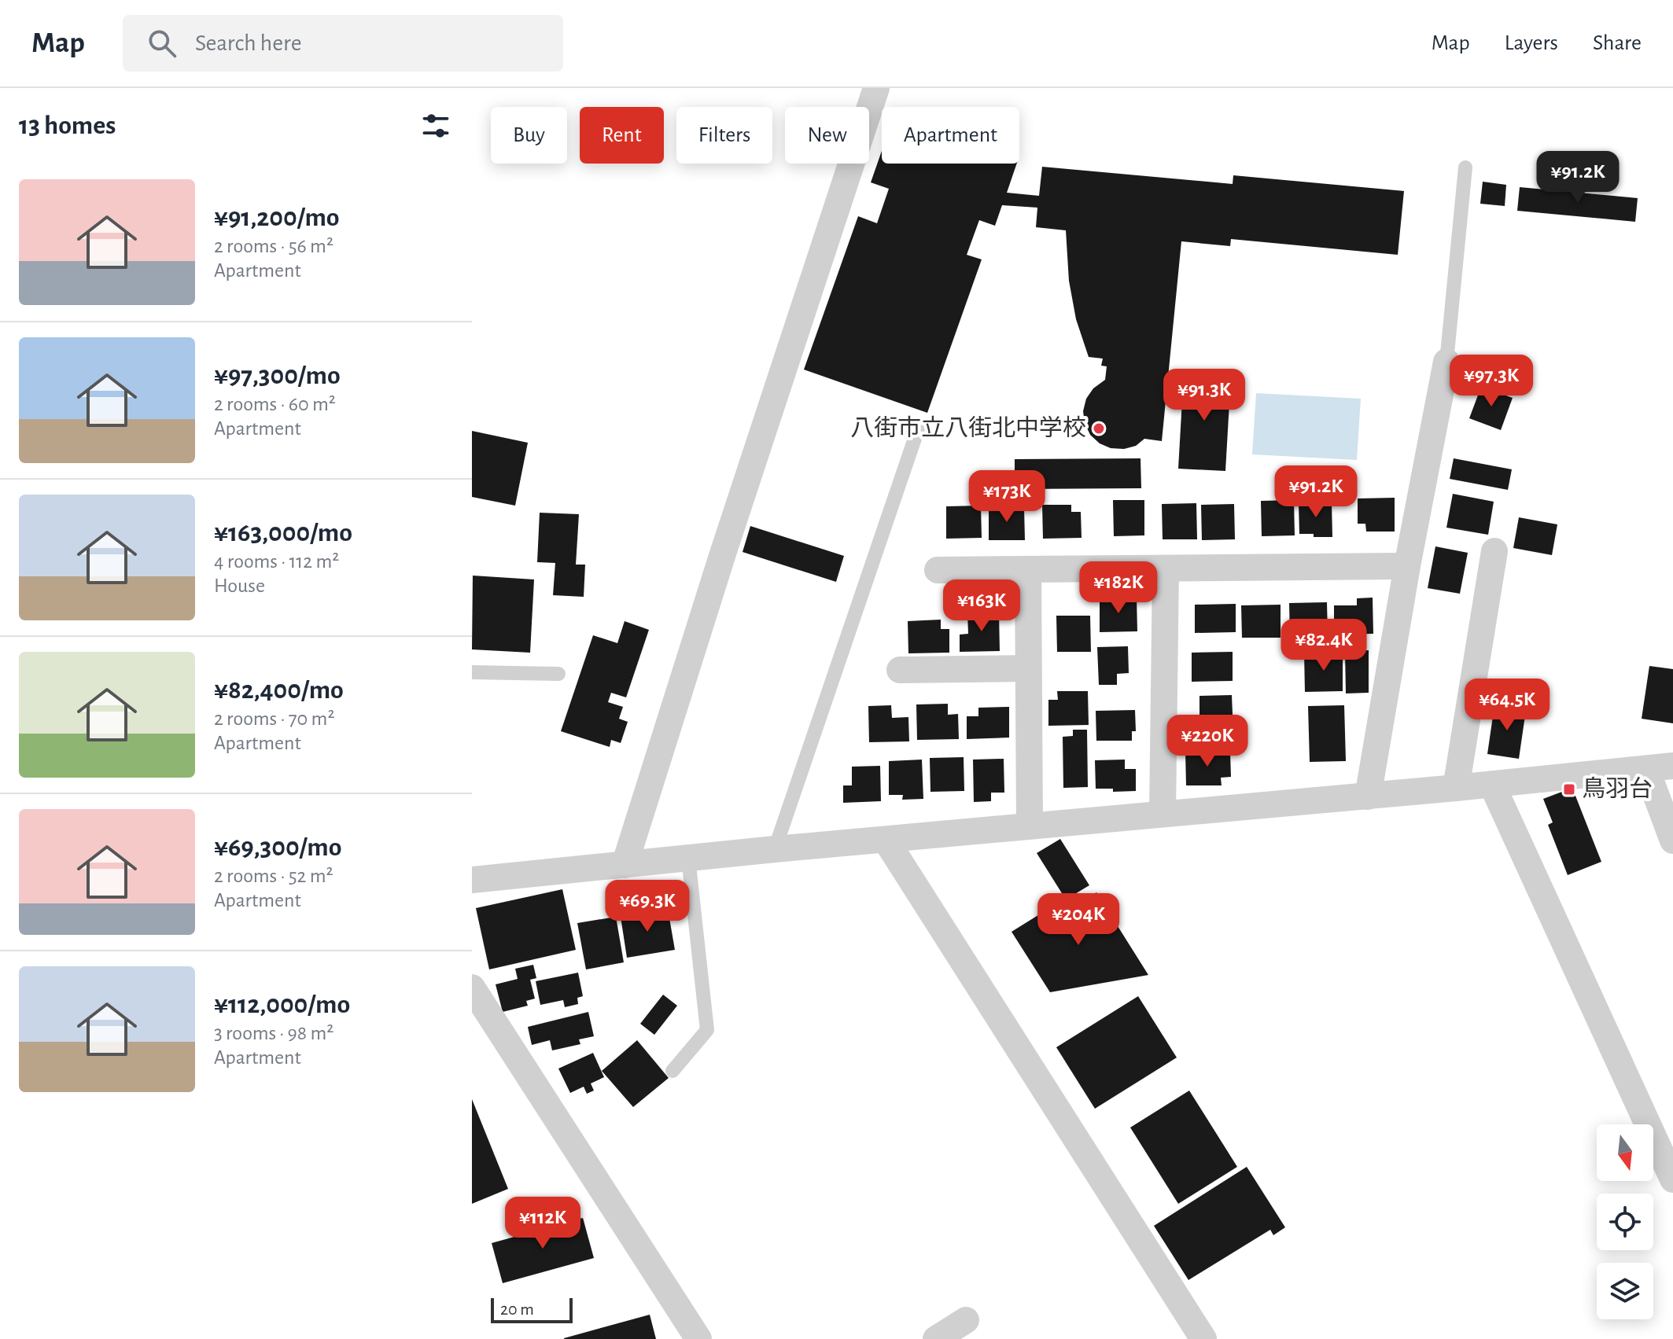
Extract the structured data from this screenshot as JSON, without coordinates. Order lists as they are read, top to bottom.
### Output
{
  "places": {
    "other": ["八街市立八街北中学校"],
    "transit": ["鳥羽台"]
  },
  "scale_bar": "20 m",
  "north": "bottom",
  "page": {
    "header": "Map",
    "search": "Search here",
    "nav": ["Map", "Layers", "Share"],
    "heading": "13 homes",
    "chip": [
      "Buy",
      "Rent",
      "Filters",
      "New",
      "Apartment"
    ],
    "price": [
      "¥91.2K",
      "¥97.3K",
      "¥91.3K",
      "¥91.2K",
      "¥173K",
      "¥182K",
      "¥163K",
      "¥82.4K",
      "¥64.5K",
      "¥220K",
      "¥69.3K",
      "¥204K",
      "¥112K"
    ],
    "list": [
      {
        "name": "¥91,200/mo",
        "note": "2 rooms · 56 m² · Apartment"
      },
      {
        "name": "¥97,300/mo",
        "note": "2 rooms · 60 m² · Apartment"
      },
      {
        "name": "¥163,000/mo",
        "note": "4 rooms · 112 m² · House"
      },
      {
        "name": "¥82,400/mo",
        "note": "2 rooms · 70 m² · Apartment"
      },
      {
        "name": "¥69,300/mo",
        "note": "2 rooms · 52 m² · Apartment"
      },
      {
        "name": "¥112,000/mo",
        "note": "3 rooms · 98 m² · Apartment"
      }
    ],
    "scale": "20 m"
  }
}
